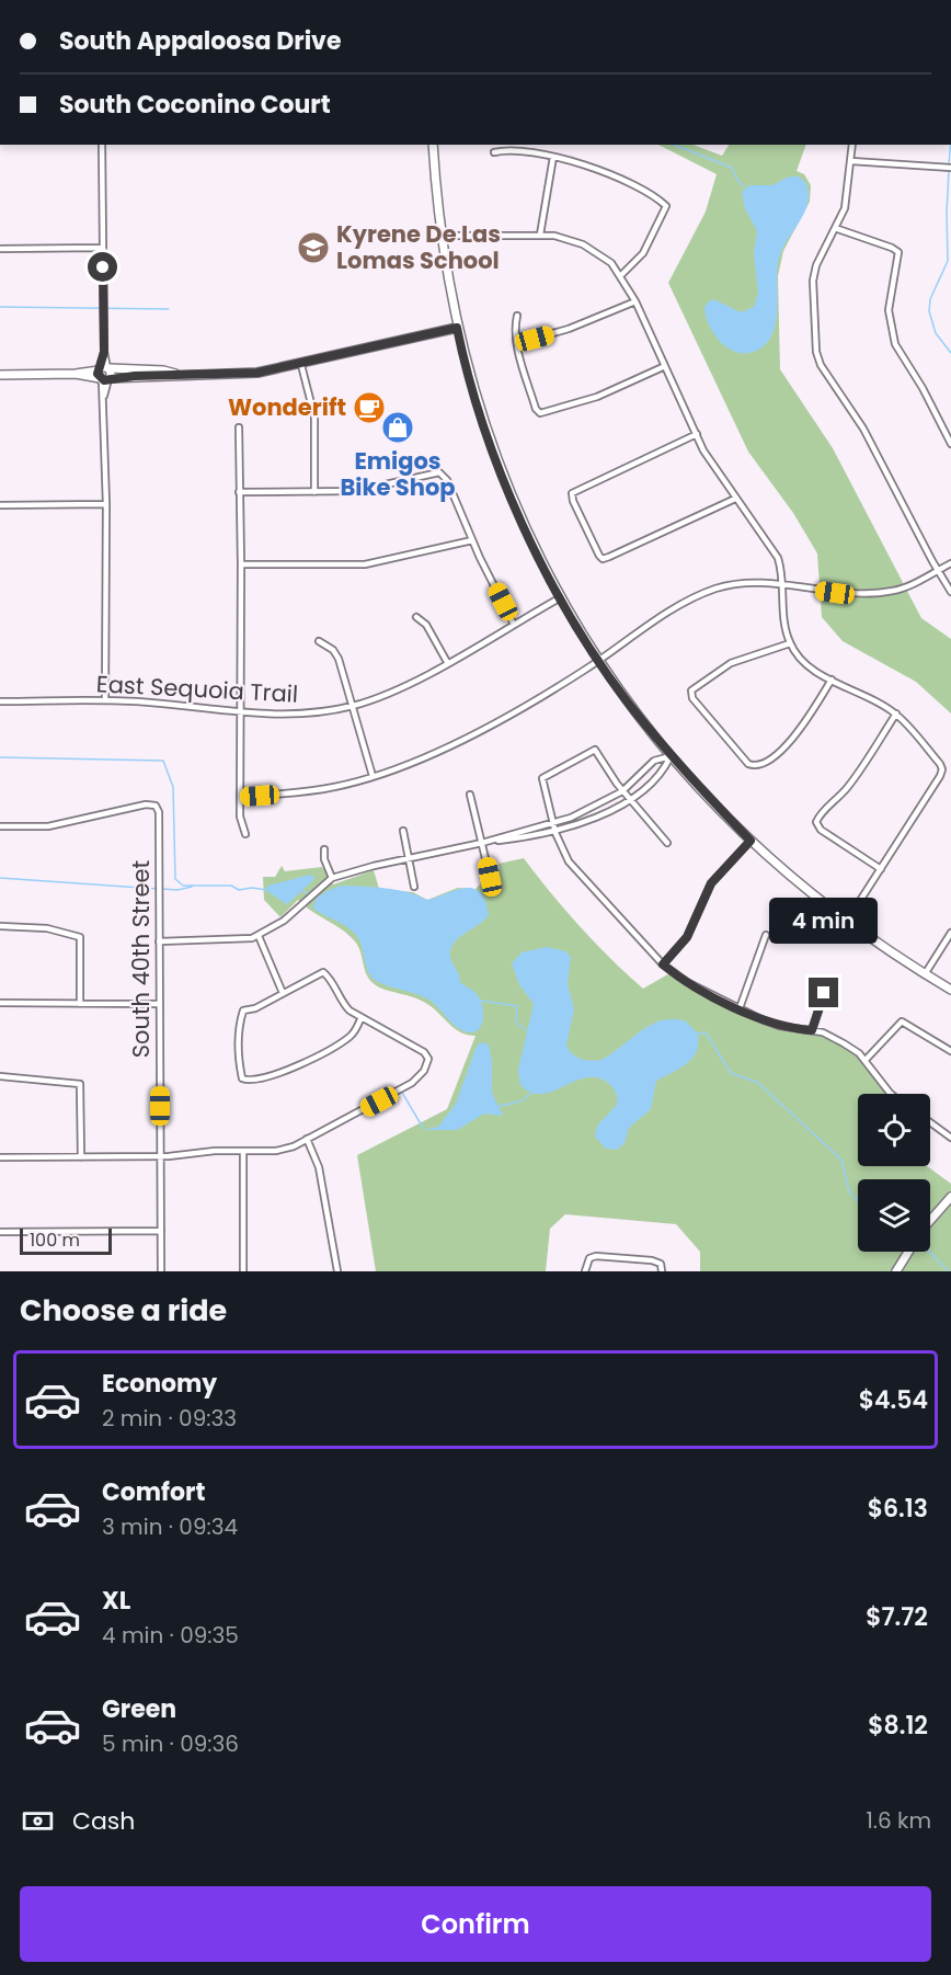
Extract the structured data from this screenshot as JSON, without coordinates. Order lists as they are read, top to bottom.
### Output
{
  "streets": {
    "street": ["East Sequoia Trail", "South 40th Street"]
  },
  "places": {
    "school or university": ["Kyrene De Las Lomas School"],
    "cafe": ["Wonderift"],
    "shop": ["Emigos Bike Shop"]
  },
  "scale_bar": "100 m",
  "page": {
    "banner": ["South Appaloosa Drive", "South Coconino Court"],
    "bubble": "4 min",
    "scale": "100 m",
    "heading": "Choose a ride",
    "list": [
      {
        "name": "Economy",
        "note": "2 min · 09:33",
        "value": "$4.54"
      },
      {
        "name": "Comfort",
        "note": "3 min · 09:34",
        "value": "$6.13"
      },
      {
        "name": "XL",
        "note": "4 min · 09:35",
        "value": "$7.72"
      },
      {
        "name": "Green",
        "note": "5 min · 09:36",
        "value": "$8.12"
      }
    ],
    "pay": ["Cash", "1.6 km"],
    "buttons": "Confirm"
  }
}
